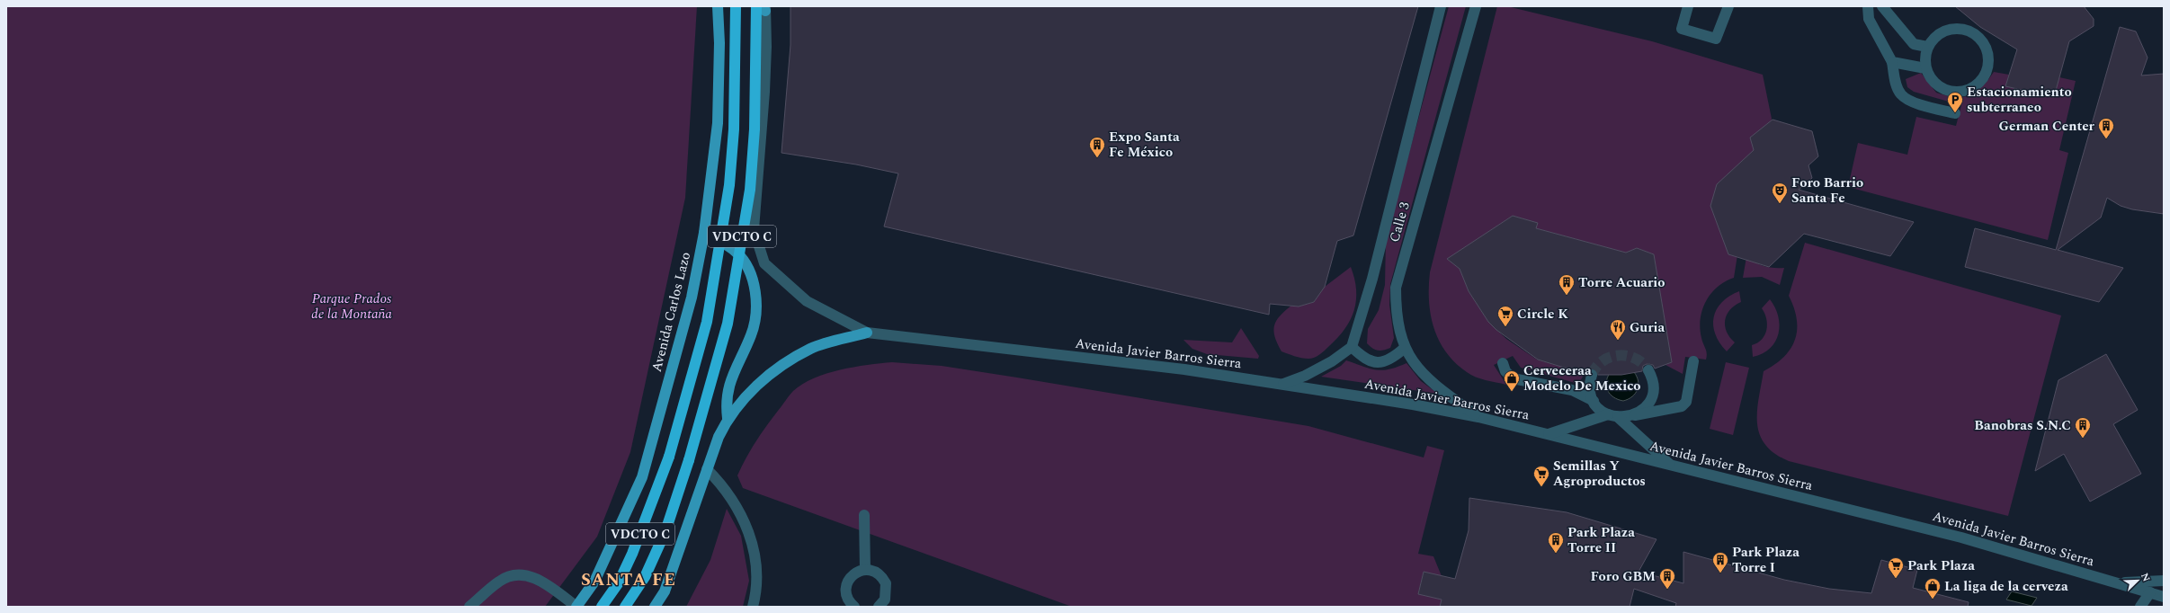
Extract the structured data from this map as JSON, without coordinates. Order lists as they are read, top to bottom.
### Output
{
  "streets": {
    "highway": ["VDCTO C"],
    "main road": ["Avenida Carlos Lazo"],
    "street": ["Calle 3", "Avenida Javier Barros Sierra"]
  },
  "crossings": [
    ["Calle 3", "Avenida Javier Barros Sierra"],
    ["VDCTO C", "Avenida Javier Barros Sierra"]
  ],
  "districts": ["SANTA FE"],
  "parks": ["Parque Prados de la Montaña"],
  "places": {
    "parking": ["Estacionamiento subterraneo"],
    "building": [
      "German Center",
      "Expo Santa Fe México",
      "Torre Acuario",
      "Banobras S.N.C",
      "Park Plaza Torre II",
      "Park Plaza Torre I",
      "Foro GBM"
    ],
    "theatre": ["Foro Barrio Santa Fe"],
    "supermarket": ["Circle K", "Semillas Y Agroproductos", "Park Plaza"],
    "restaurant": ["Guria"],
    "shop": ["Cerveceraa Modelo De Mexico", "La liga de la cerveza"]
  },
  "north": "top right"
}
